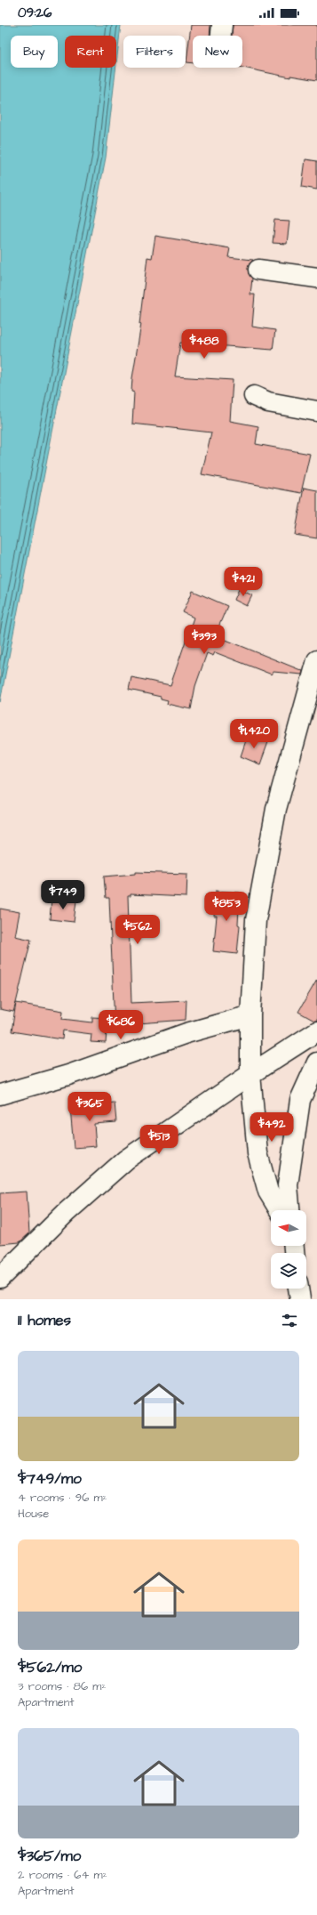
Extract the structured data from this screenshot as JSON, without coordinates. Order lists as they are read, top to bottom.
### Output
{
  "north": "left",
  "page": {
    "status": "09:26",
    "chip": [
      "Buy",
      "Rent",
      "Filters",
      "New"
    ],
    "price": [
      "$488",
      "$421",
      "$393",
      "$1,420",
      "$749",
      "$853",
      "$562",
      "$686",
      "$365",
      "$492",
      "$513"
    ],
    "heading": "11 homes",
    "list": [
      {
        "name": "$749/mo",
        "note": "4 rooms · 96 m² · House"
      },
      {
        "name": "$562/mo",
        "note": "3 rooms · 86 m² · Apartment"
      },
      {
        "name": "$365/mo",
        "note": "2 rooms · 64 m² · Apartment"
      }
    ]
  }
}
